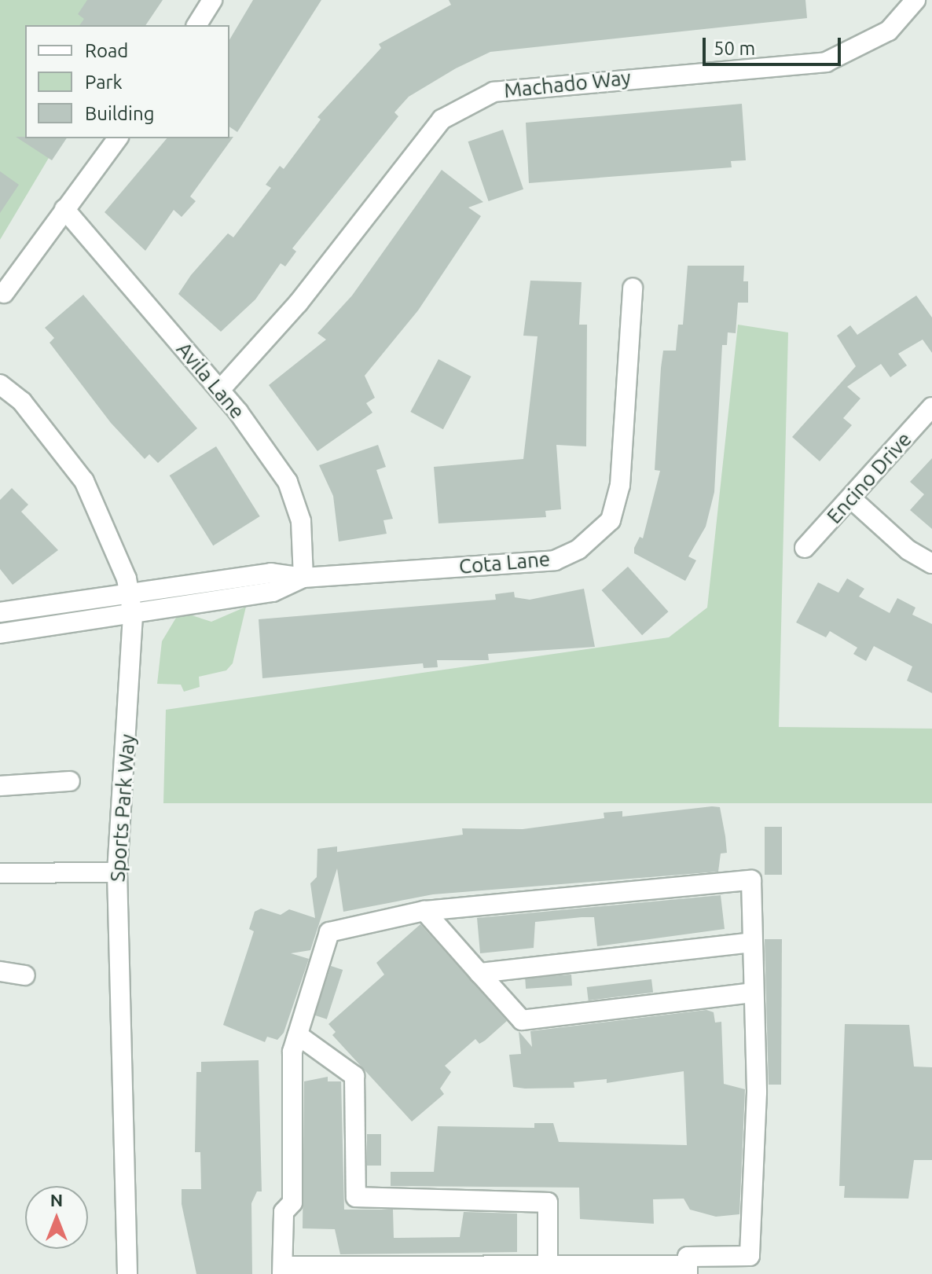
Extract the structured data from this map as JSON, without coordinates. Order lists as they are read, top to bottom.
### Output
{
  "streets": {
    "street": [
      "Machado Way",
      "Avila Lane",
      "Encino Drive",
      "Cota Lane",
      "Sports Park Way"
    ]
  },
  "crossings": [
    ["Machado Way", "Avila Lane"],
    ["Avila Lane", "Cota Lane"],
    ["Cota Lane", "Sports Park Way"]
  ],
  "legend": ["Road", "Park", "Building"],
  "scale_bar": "50 m",
  "north": "top"
}
